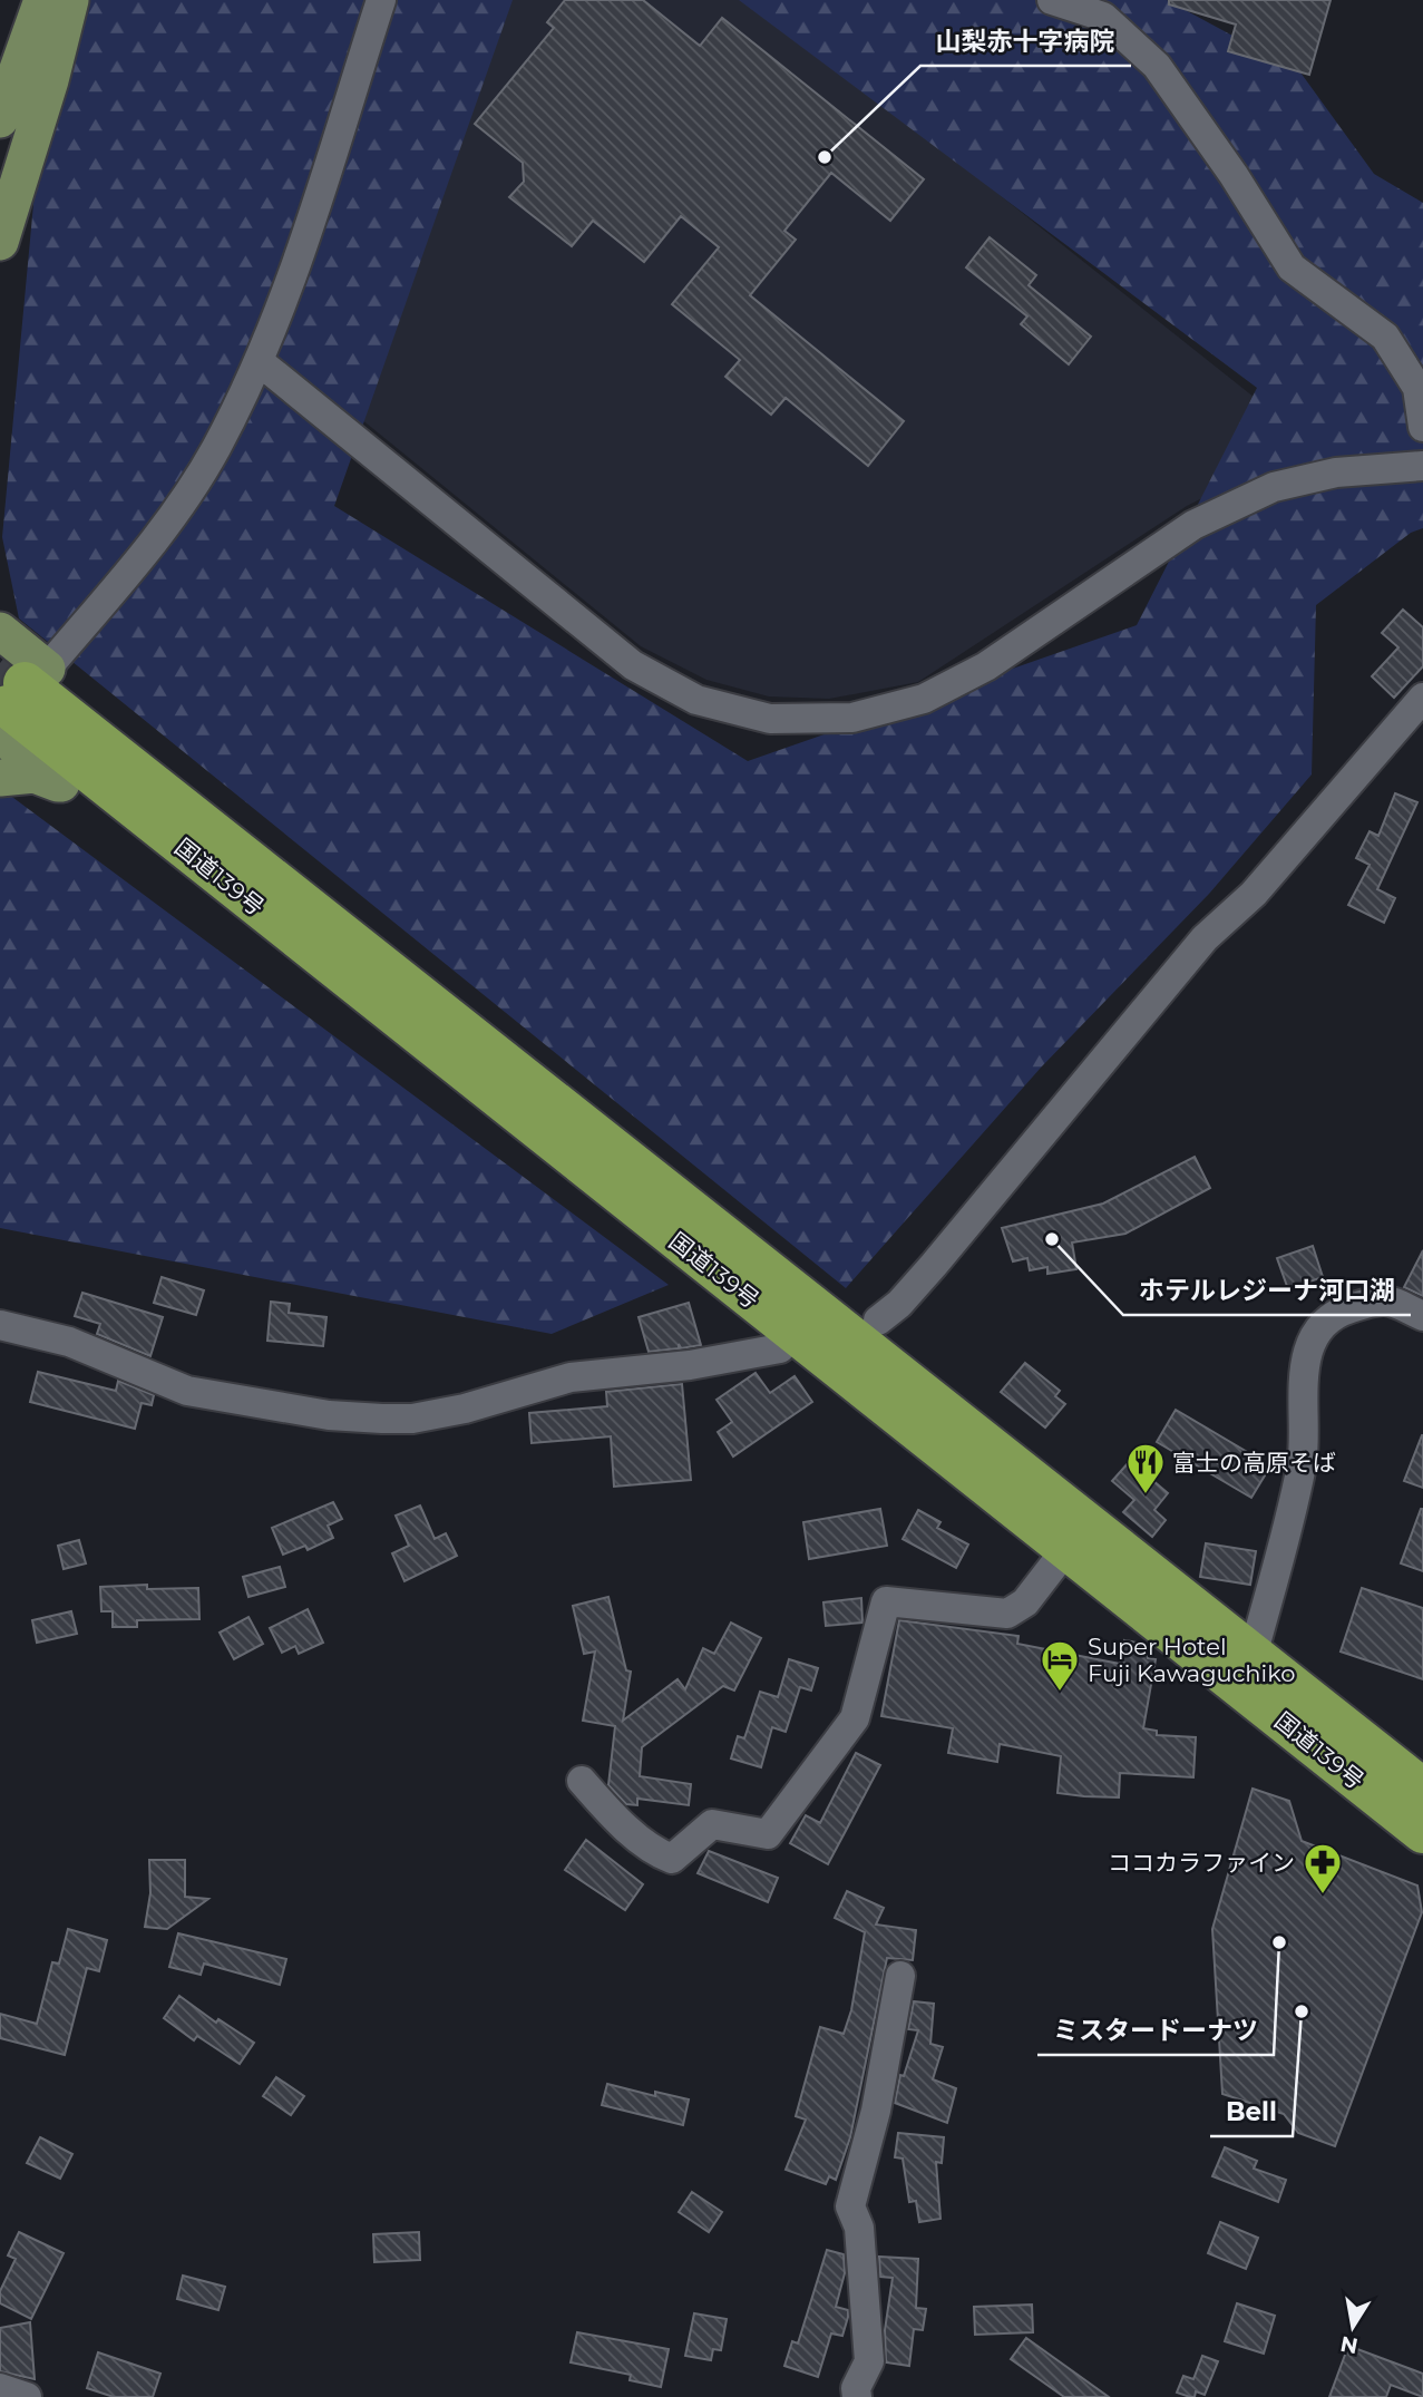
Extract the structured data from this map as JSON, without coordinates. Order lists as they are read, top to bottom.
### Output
{
  "streets": {
    "highway": ["国道139号"]
  },
  "places": {
    "other": [
      "山梨赤十字病院",
      "ホテルレジーナ河口湖",
      "ミスタードーナツ",
      "Bell"
    ],
    "restaurant": ["富士の高原そば"],
    "hotel": ["Super Hotel Fuji Kawaguchiko"],
    "pharmacy": ["ココカラファイン"]
  },
  "north": "bottom"
}
